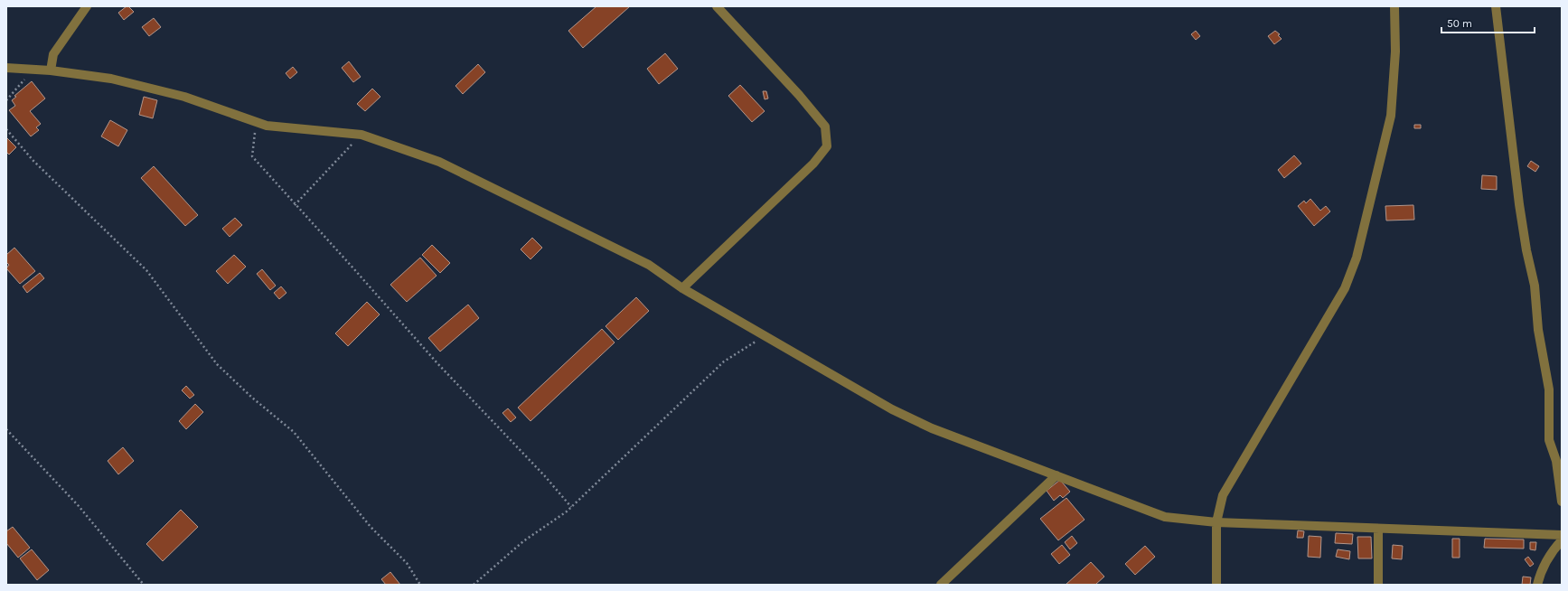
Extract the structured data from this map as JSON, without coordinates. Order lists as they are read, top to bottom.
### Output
{
  "scale_bar": "50 m"
}
